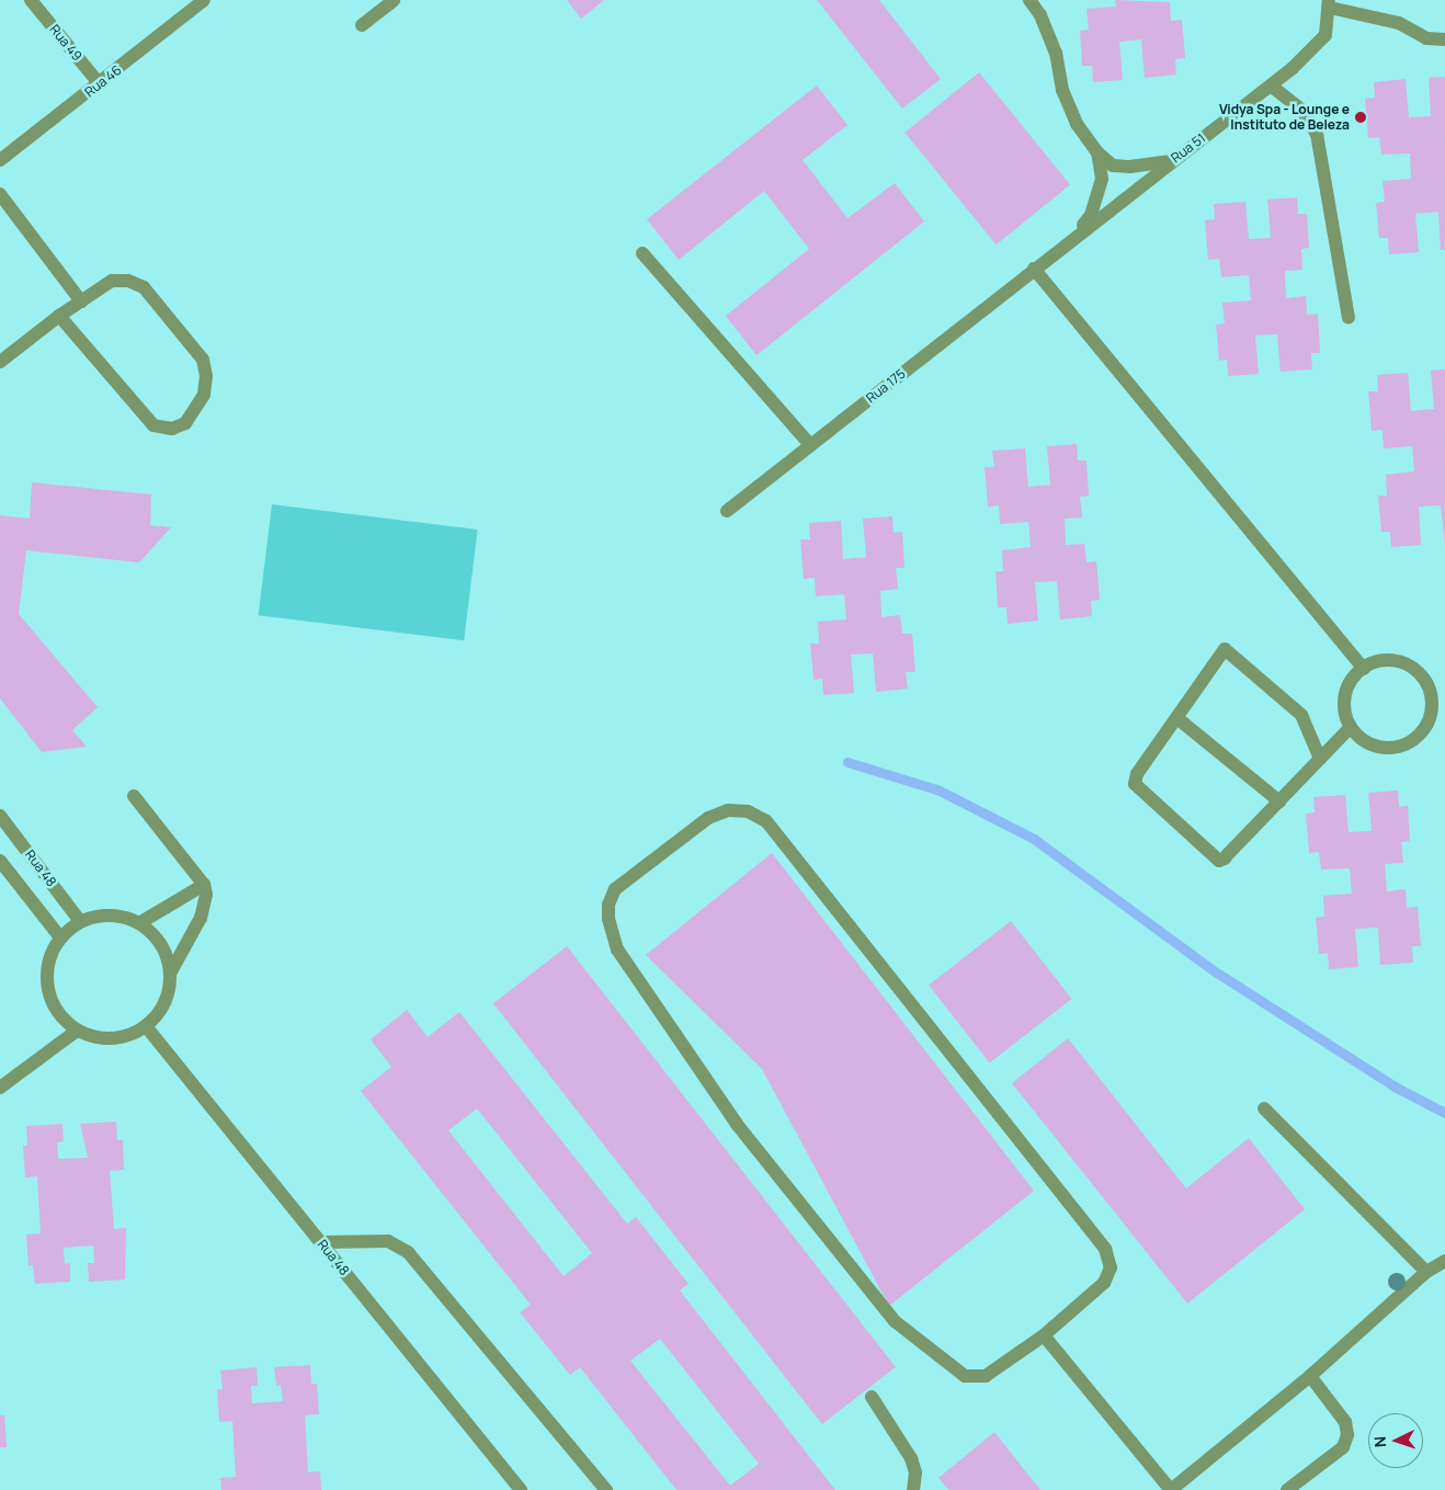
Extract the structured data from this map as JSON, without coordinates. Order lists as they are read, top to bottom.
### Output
{
  "streets": {
    "street": [
      "Rua 49",
      "Rua 46",
      "Rua 51",
      "Rua 175",
      "Rua 48"
    ]
  },
  "crossings": [
    ["Rua 49", "Rua 46"],
    ["Rua 51", "Rua 175"]
  ],
  "places": ["Vidya Spa - Lounge e Instituto de Beleza"],
  "north": "left"
}
